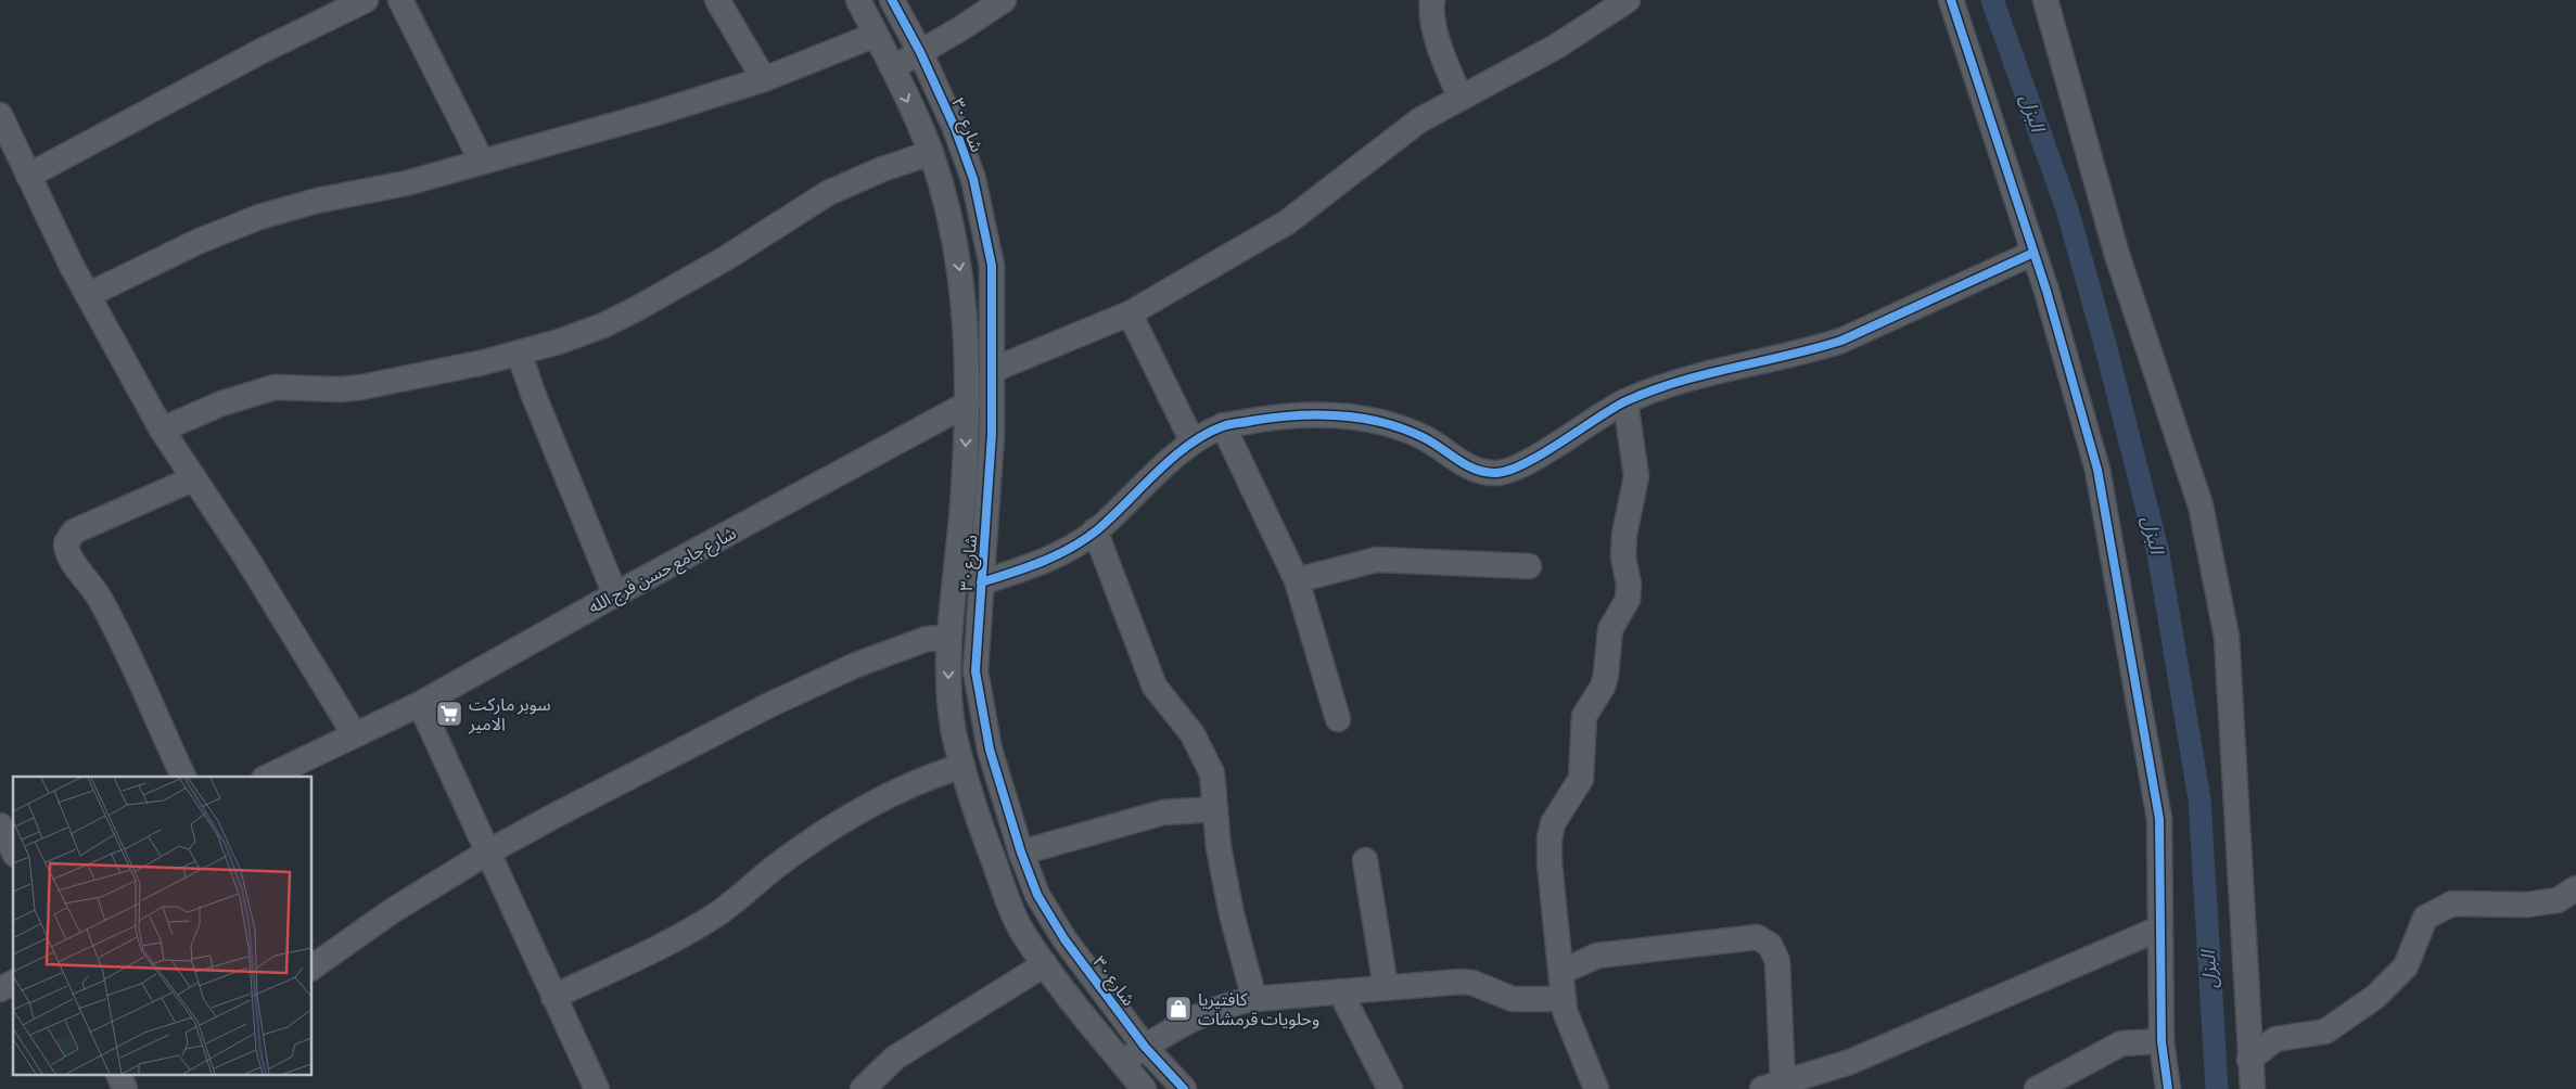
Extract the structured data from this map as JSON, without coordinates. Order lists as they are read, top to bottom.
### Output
{
  "streets": {
    "street": ["شارع ٣٠", "شارع جامع حسن فرج الله"]
  },
  "crossings": [
    ["شارع ٣٠", "شارع جامع حسن فرج الله"]
  ],
  "water": ["البزل"],
  "places": {
    "supermarket": ["سوبر ماركت الامير"],
    "shop": ["كافتيريا وحلويات قرمشات"]
  }
}
